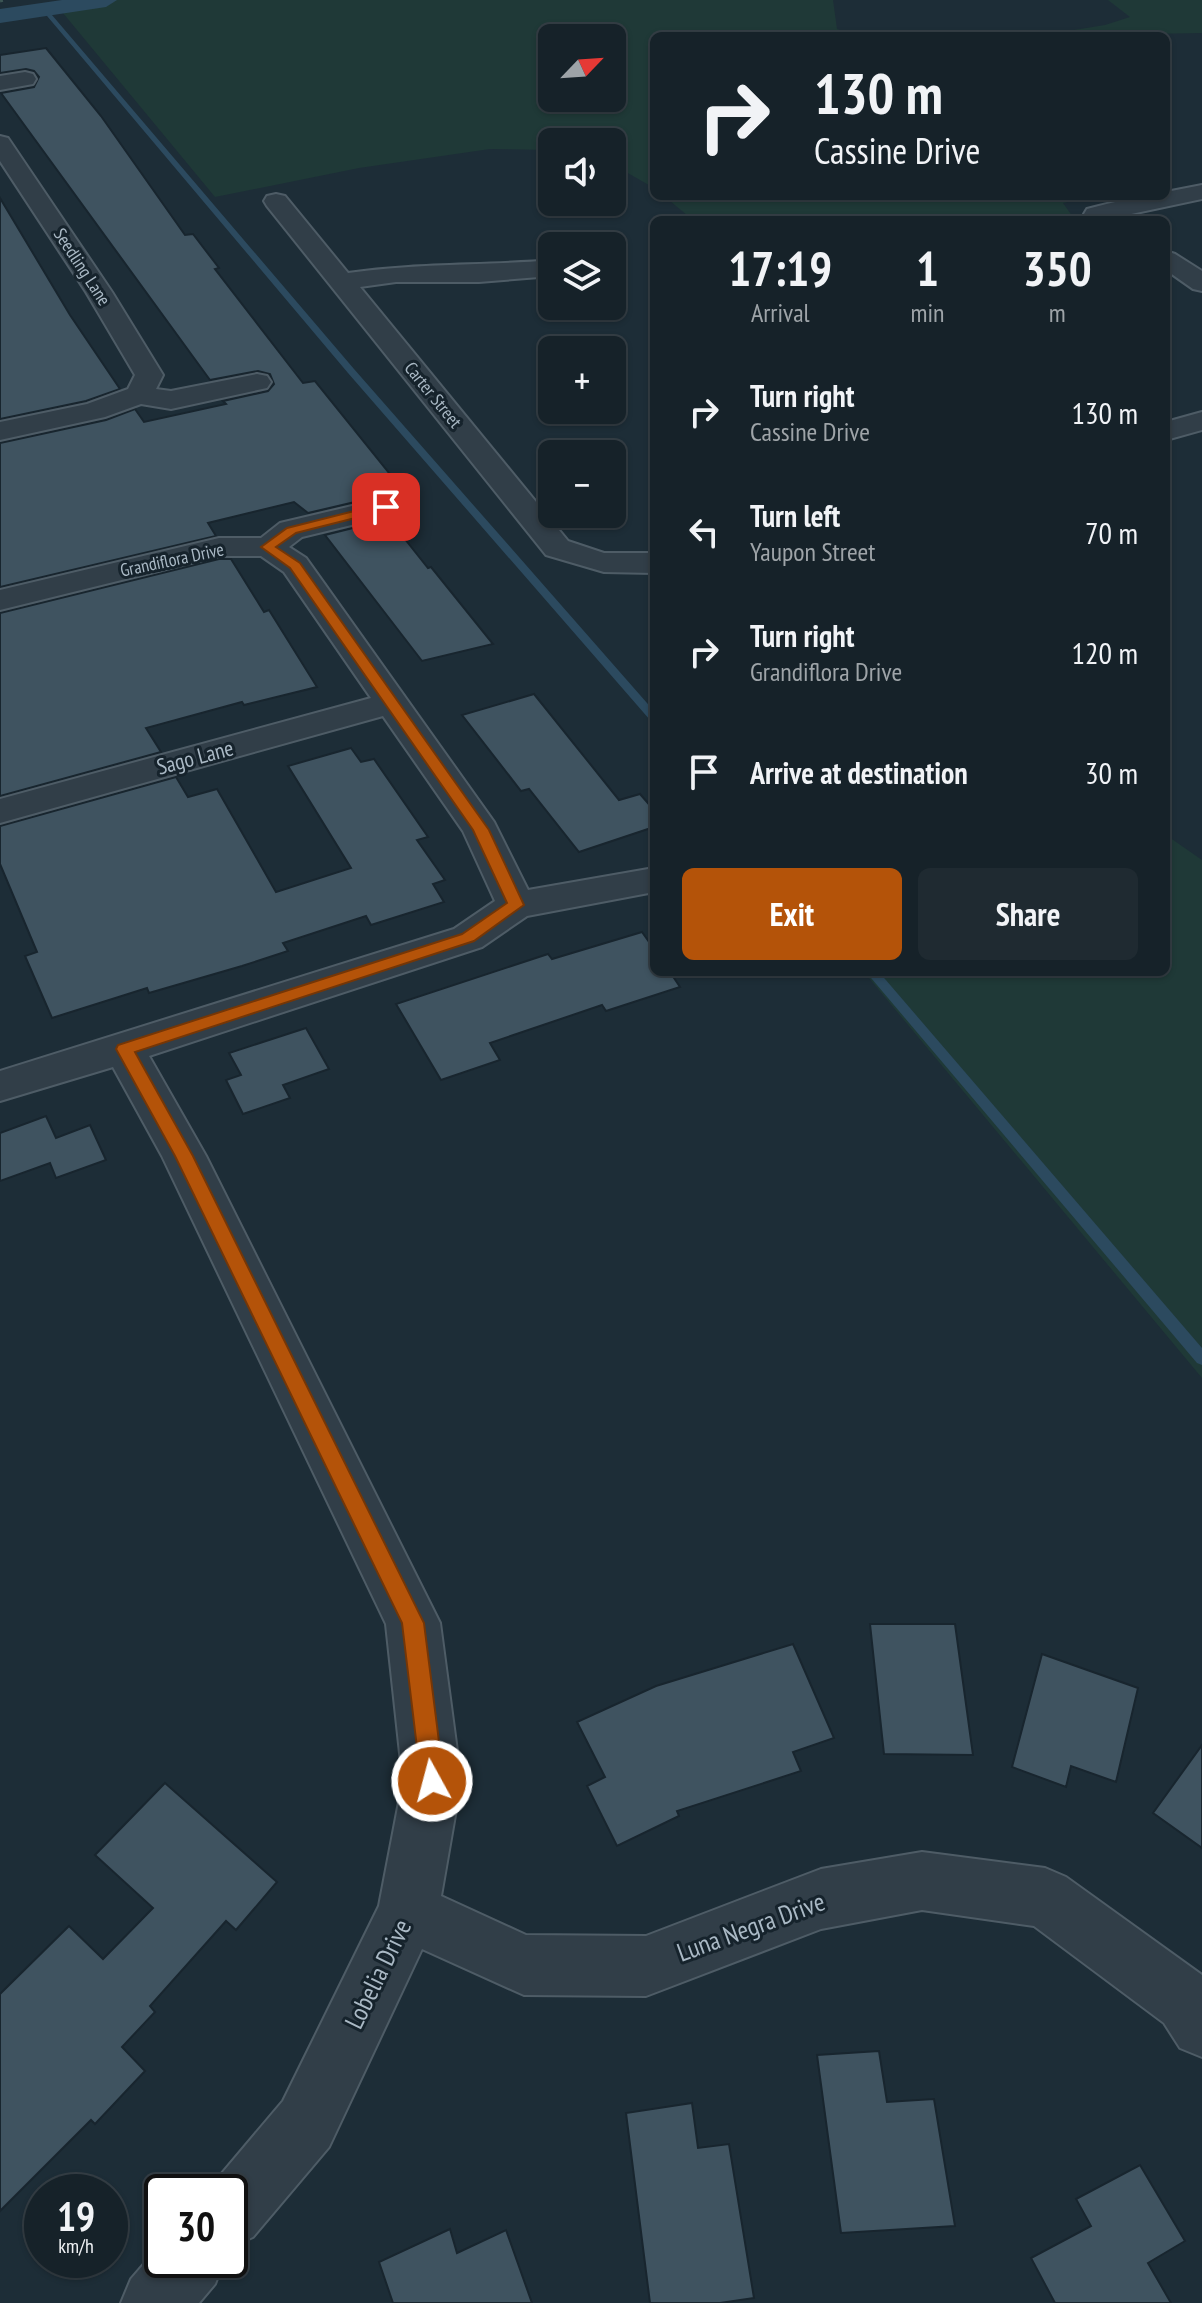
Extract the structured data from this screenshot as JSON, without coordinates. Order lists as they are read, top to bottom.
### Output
{
  "streets": {
    "street": [
      "Seedling Lane",
      "Carter Street",
      "Grandiflora Drive",
      "Sago Lane",
      "Luna Negra Drive",
      "Lobelia Drive"
    ]
  },
  "crossings": [
    ["Luna Negra Drive", "Lobelia Drive"]
  ],
  "north": "top right",
  "page": {
    "map_buttons": ["+", "−"],
    "turn": ["130 m", "Cassine Drive"],
    "eta": [
      "17:19",
      "Arrival",
      "1",
      "min",
      "350",
      "m"
    ],
    "list": [
      {
        "name": "Turn right",
        "note": "Cassine Drive",
        "value": "130 m"
      },
      {
        "name": "Turn left",
        "note": "Yaupon Street",
        "value": "70 m"
      },
      {
        "name": "Turn right",
        "note": "Grandiflora Drive",
        "value": "120 m"
      },
      {
        "name": "Arrive at destination",
        "value": "30 m"
      }
    ],
    "buttons": ["Exit", "Share"],
    "speed": "19 km/h",
    "limit": "30"
  }
}
